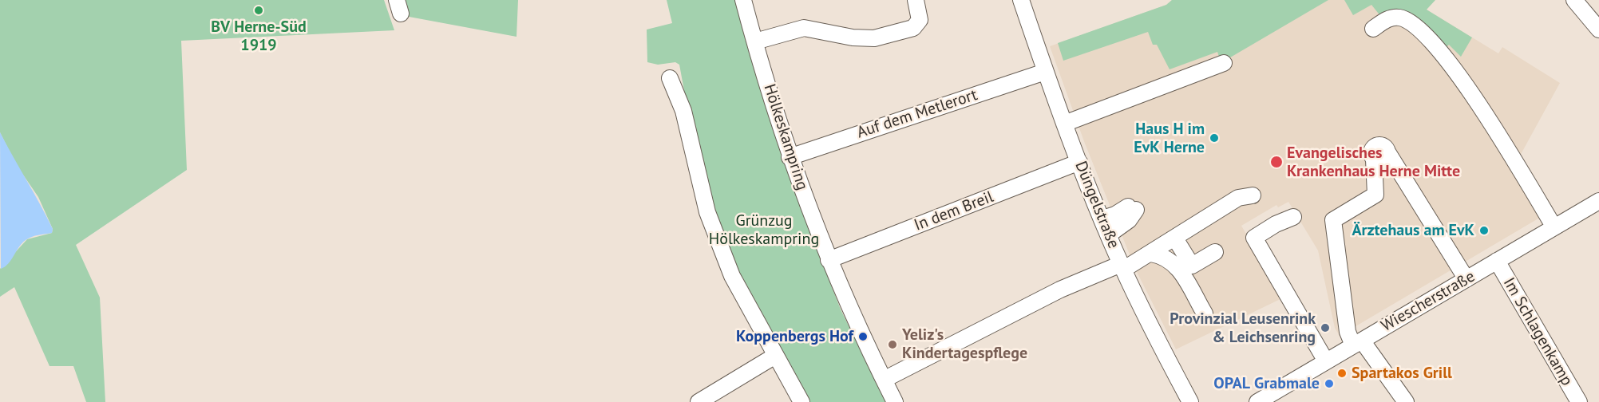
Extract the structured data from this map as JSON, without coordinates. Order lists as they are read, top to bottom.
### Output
{
  "streets": {
    "street": [
      "Auf dem Metlerort",
      "Hölkeskampring",
      "Düngelstraße",
      "In dem Breil",
      "Wiescherstraße",
      "Im Schlagenkamp"
    ]
  },
  "crossings": [
    ["Auf dem Metlerort", "Hölkeskampring"],
    ["Auf dem Metlerort", "Düngelstraße"],
    ["Hölkeskampring", "In dem Breil"],
    ["Düngelstraße", "In dem Breil"],
    ["Wiescherstraße", "Im Schlagenkamp"]
  ],
  "parks": ["Grünzug Hölkeskampring"],
  "places": [
    "BV Herne-Süd 1919",
    "Haus H im EvK Herne",
    "Evangelisches Krankenhaus Herne Mitte",
    "Ärztehaus am EvK",
    "Provinzial Leusenrink & Leichsenring",
    "Koppenbergs Hof",
    "Yeliz's Kindertagespflege",
    "Spartakos Grill",
    "OPAL Grabmale"
  ]
}
